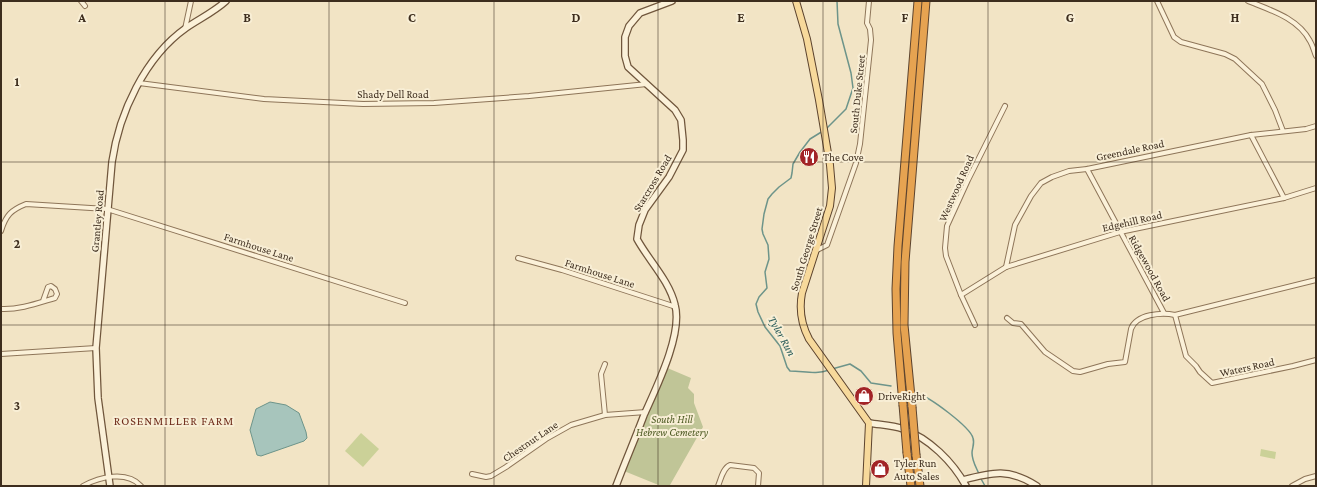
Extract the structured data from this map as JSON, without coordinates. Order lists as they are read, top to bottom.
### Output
{
  "streets": {
    "main road": ["South George Street"],
    "street": [
      "Shady Dell Road",
      "South Duke Street",
      "Greendale Road",
      "Starcross Road",
      "Westwood Road",
      "Grantley Road",
      "Edgehill Road",
      "Farmhouse Lane",
      "Ridgewood Road",
      "Waters Road",
      "Chestnut Lane"
    ]
  },
  "crossings": [
    ["Shady Dell Road", "Starcross Road"],
    ["Shady Dell Road", "Grantley Road"],
    ["South Duke Street", "South George Street"],
    ["Greendale Road", "Edgehill Road"],
    ["Greendale Road", "Ridgewood Road"],
    ["Starcross Road", "Farmhouse Lane"],
    ["Starcross Road", "Chestnut Lane"],
    ["Westwood Road", "Edgehill Road"],
    ["Grantley Road", "Farmhouse Lane"],
    ["Edgehill Road", "Ridgewood Road"]
  ],
  "districts": ["ROSENMILLER FARM"],
  "water": ["Tyler Run"],
  "parks": ["South Hill Hebrew Cemetery"],
  "places": {
    "restaurant": ["The Cove"],
    "shop": ["DriveRight", "Tyler Run Auto Sales"]
  },
  "grid": {
    "columns": [
      "A",
      "B",
      "C",
      "D",
      "E",
      "F",
      "G",
      "H"
    ],
    "rows": ["1", "2", "3"]
  }
}
